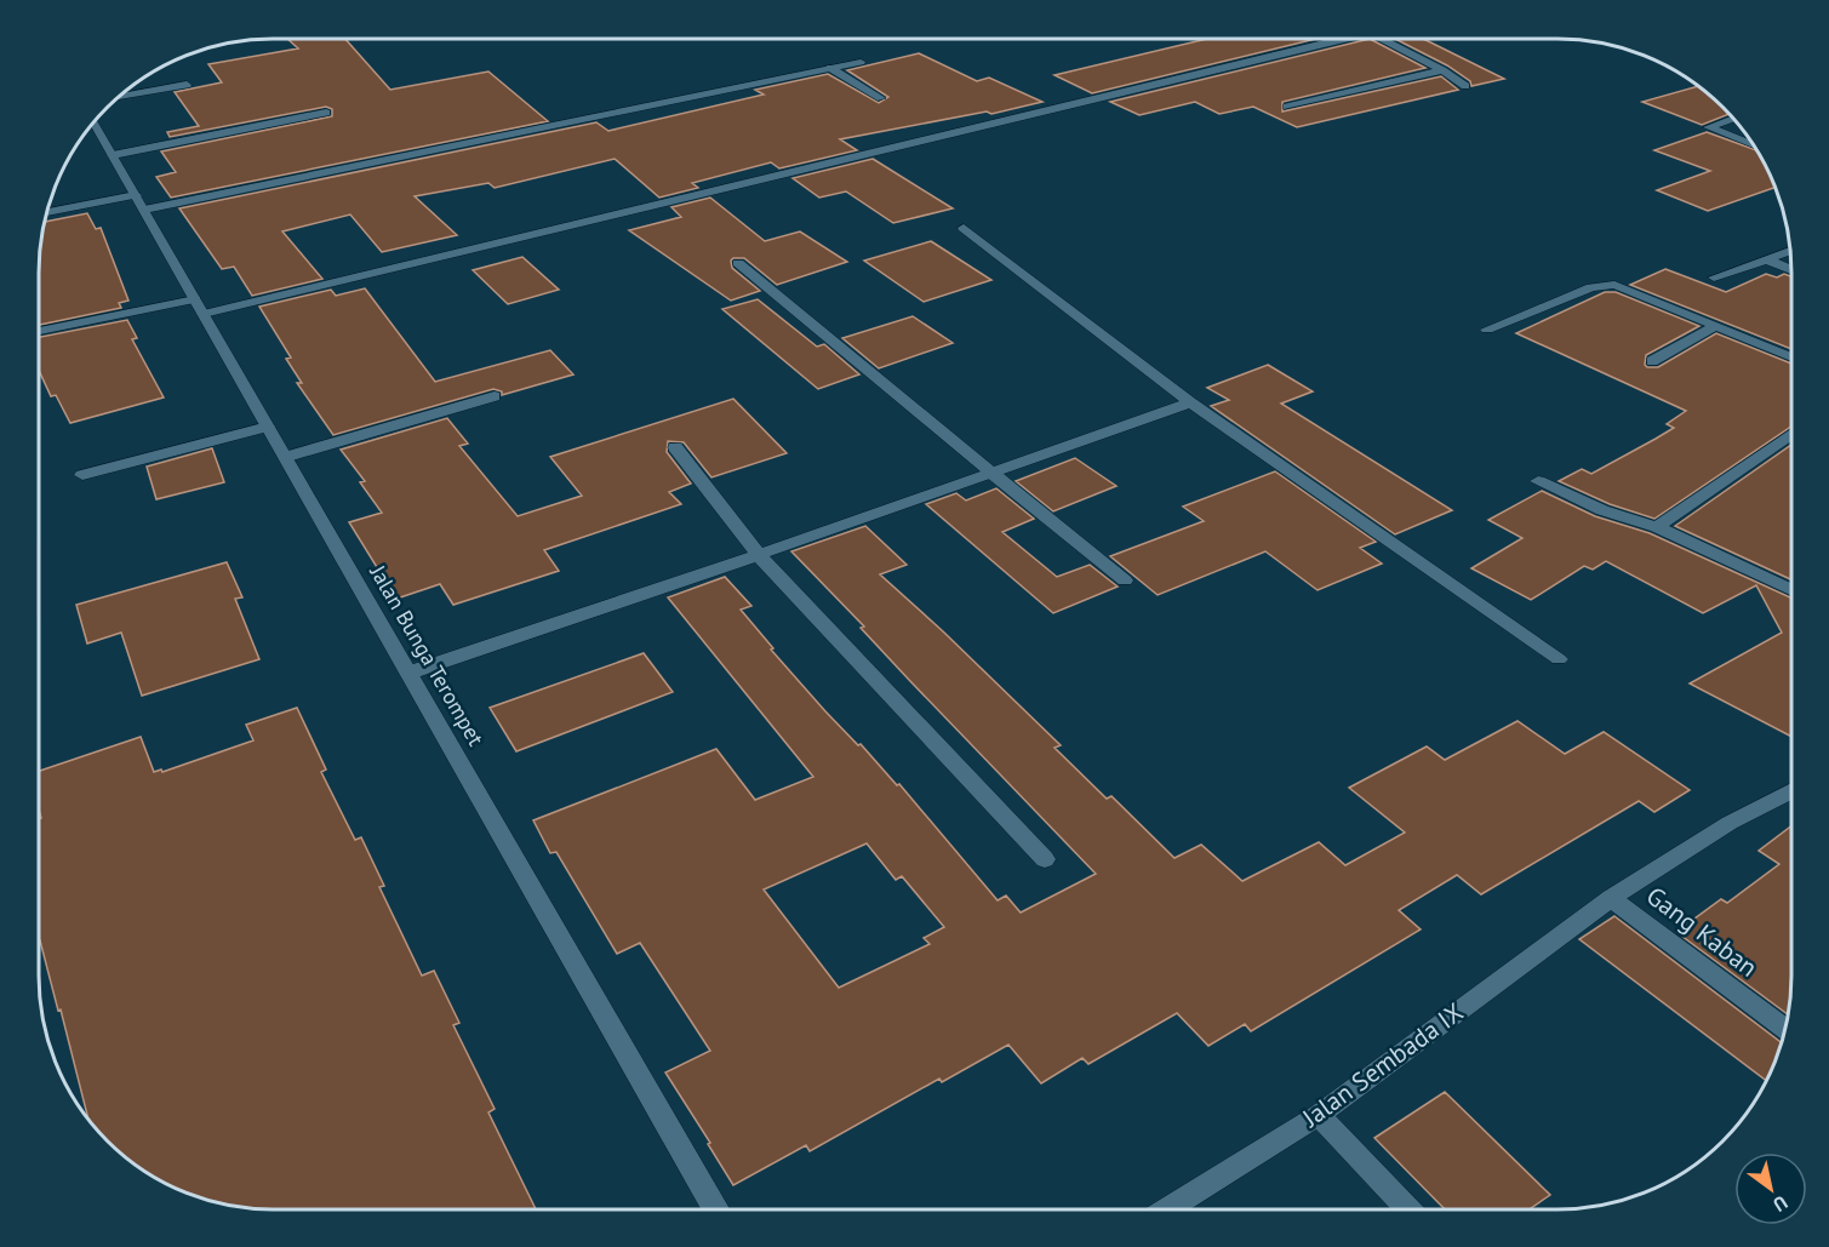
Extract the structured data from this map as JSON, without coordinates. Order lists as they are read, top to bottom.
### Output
{
  "streets": {
    "street": ["Jalan Bunga Terompet", "Gang Kaban", "Jalan Sembada IX"]
  },
  "crossings": [
    ["Gang Kaban", "Jalan Sembada IX"]
  ],
  "north": "bottom right"
}
